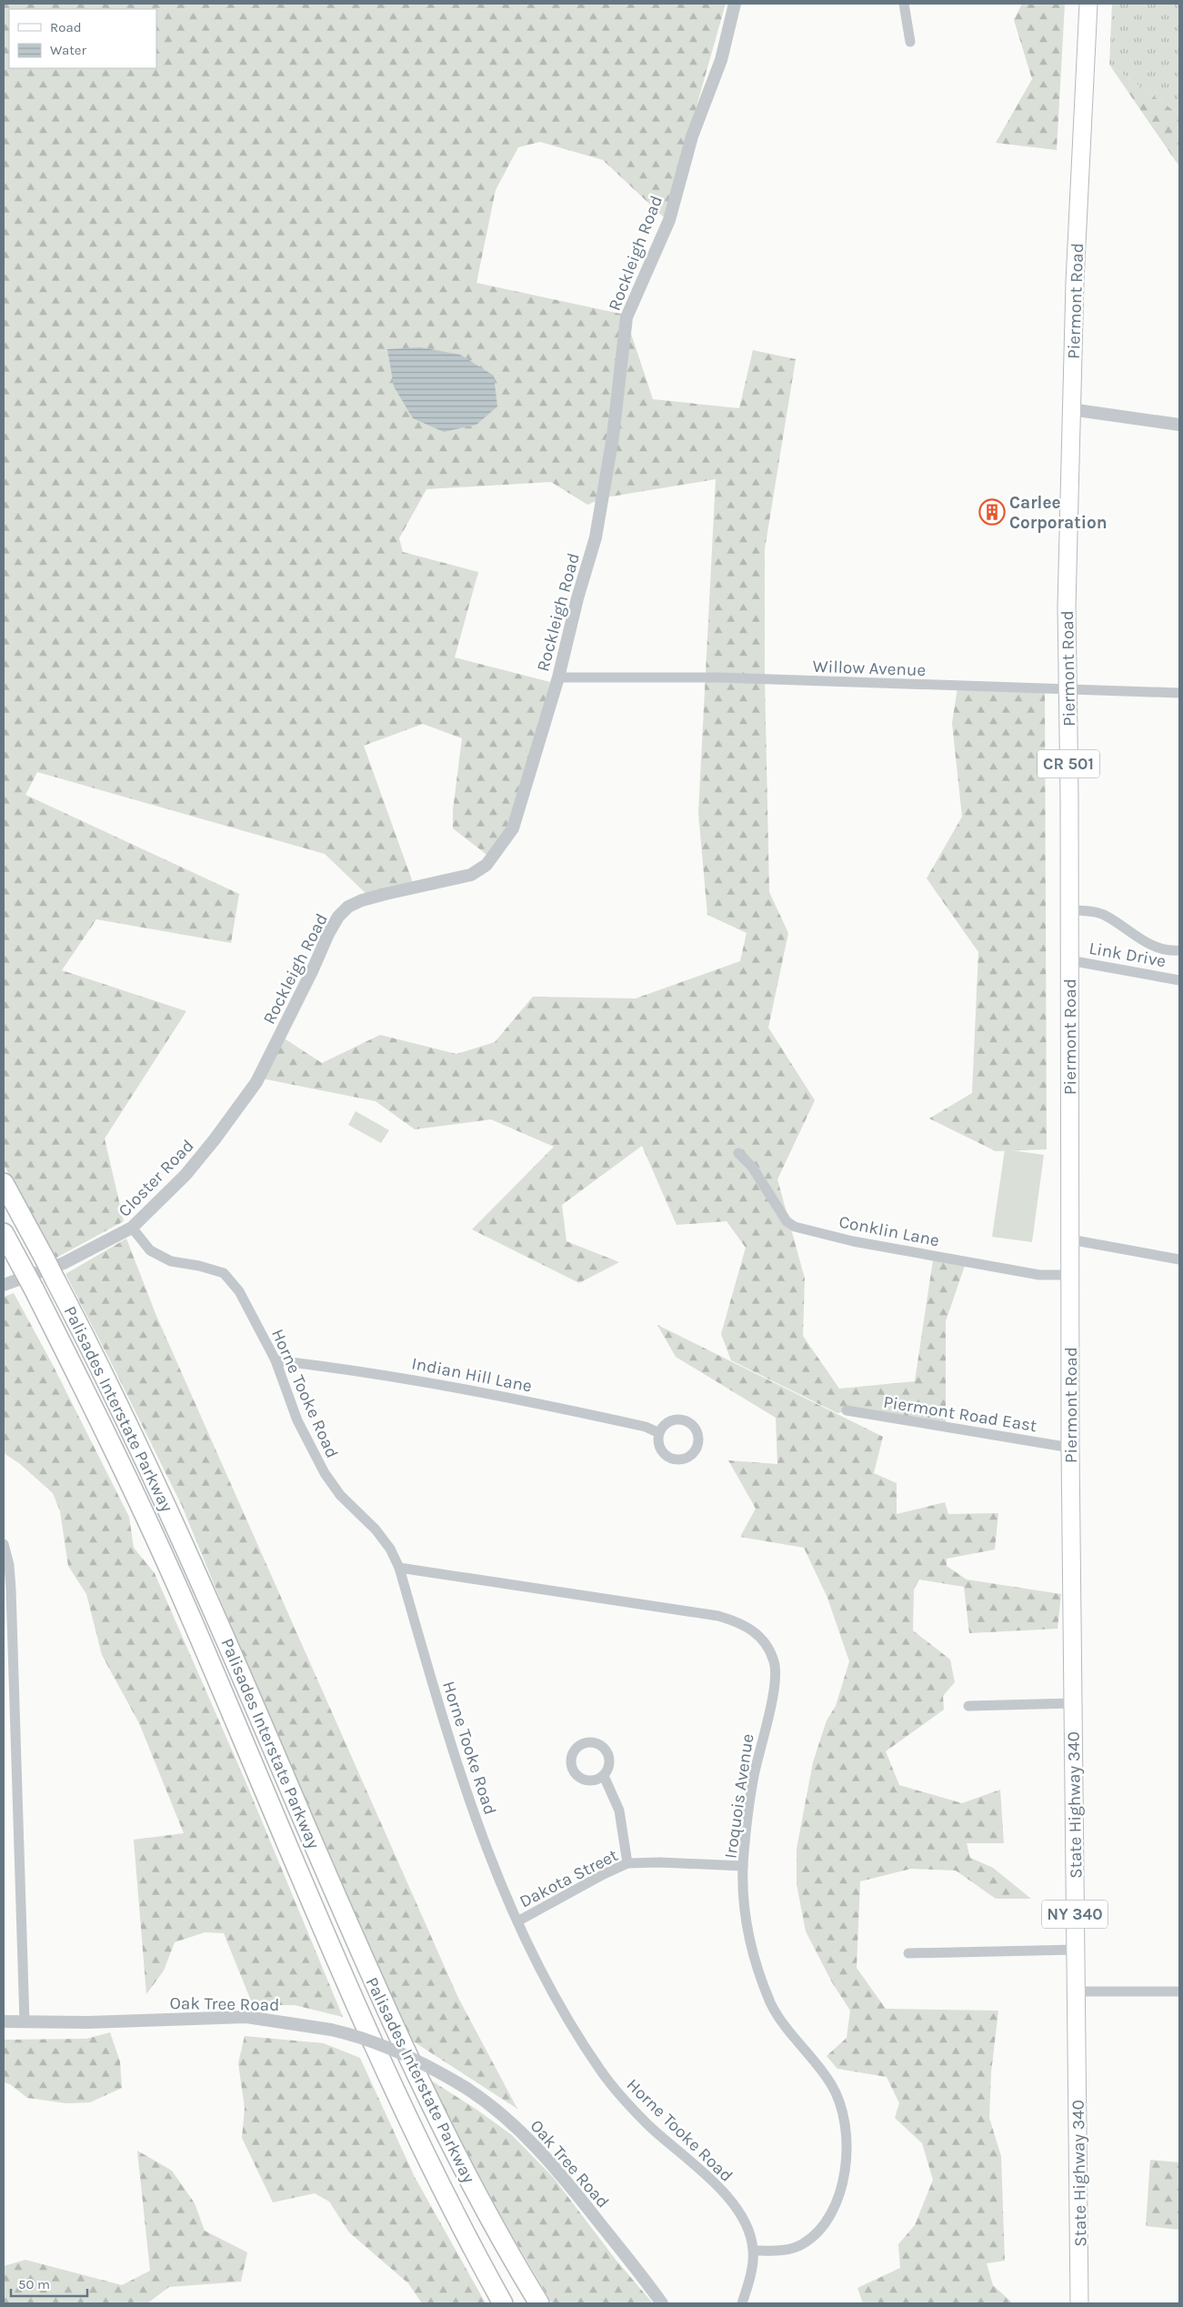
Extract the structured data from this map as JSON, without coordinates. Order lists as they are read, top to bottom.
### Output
{
  "streets": {
    "highway": ["Palisades Interstate Parkway"],
    "main road": [
      "Piermont Road",
      "CR 501",
      "State Highway 340",
      "NY 340"
    ],
    "street": [
      "Rockleigh Road",
      "Willow Avenue",
      "Link Drive",
      "Closter Road",
      "Conklin Lane",
      "Indian Hill Lane",
      "Horne Tooke Road",
      "Piermont Road East",
      "Iroquois Avenue",
      "Dakota Street",
      "Oak Tree Road"
    ]
  },
  "crossings": [
    ["Rockleigh Road", "Willow Avenue"],
    ["Rockleigh Road", "Closter Road"],
    ["Piermont Road", "Willow Avenue"],
    ["Piermont Road", "Link Drive"],
    ["Piermont Road", "Conklin Lane"],
    ["Piermont Road", "Piermont Road East"],
    ["Piermont Road", "State Highway 340"],
    ["Closter Road", "Horne Tooke Road"],
    ["Indian Hill Lane", "Horne Tooke Road"],
    ["Horne Tooke Road", "Iroquois Avenue"],
    ["Horne Tooke Road", "Dakota Street"],
    ["Iroquois Avenue", "Dakota Street"]
  ],
  "places": {
    "building": ["Carlee Corporation"]
  },
  "legend": ["Road", "Water"],
  "scale_bar": "50 m"
}
